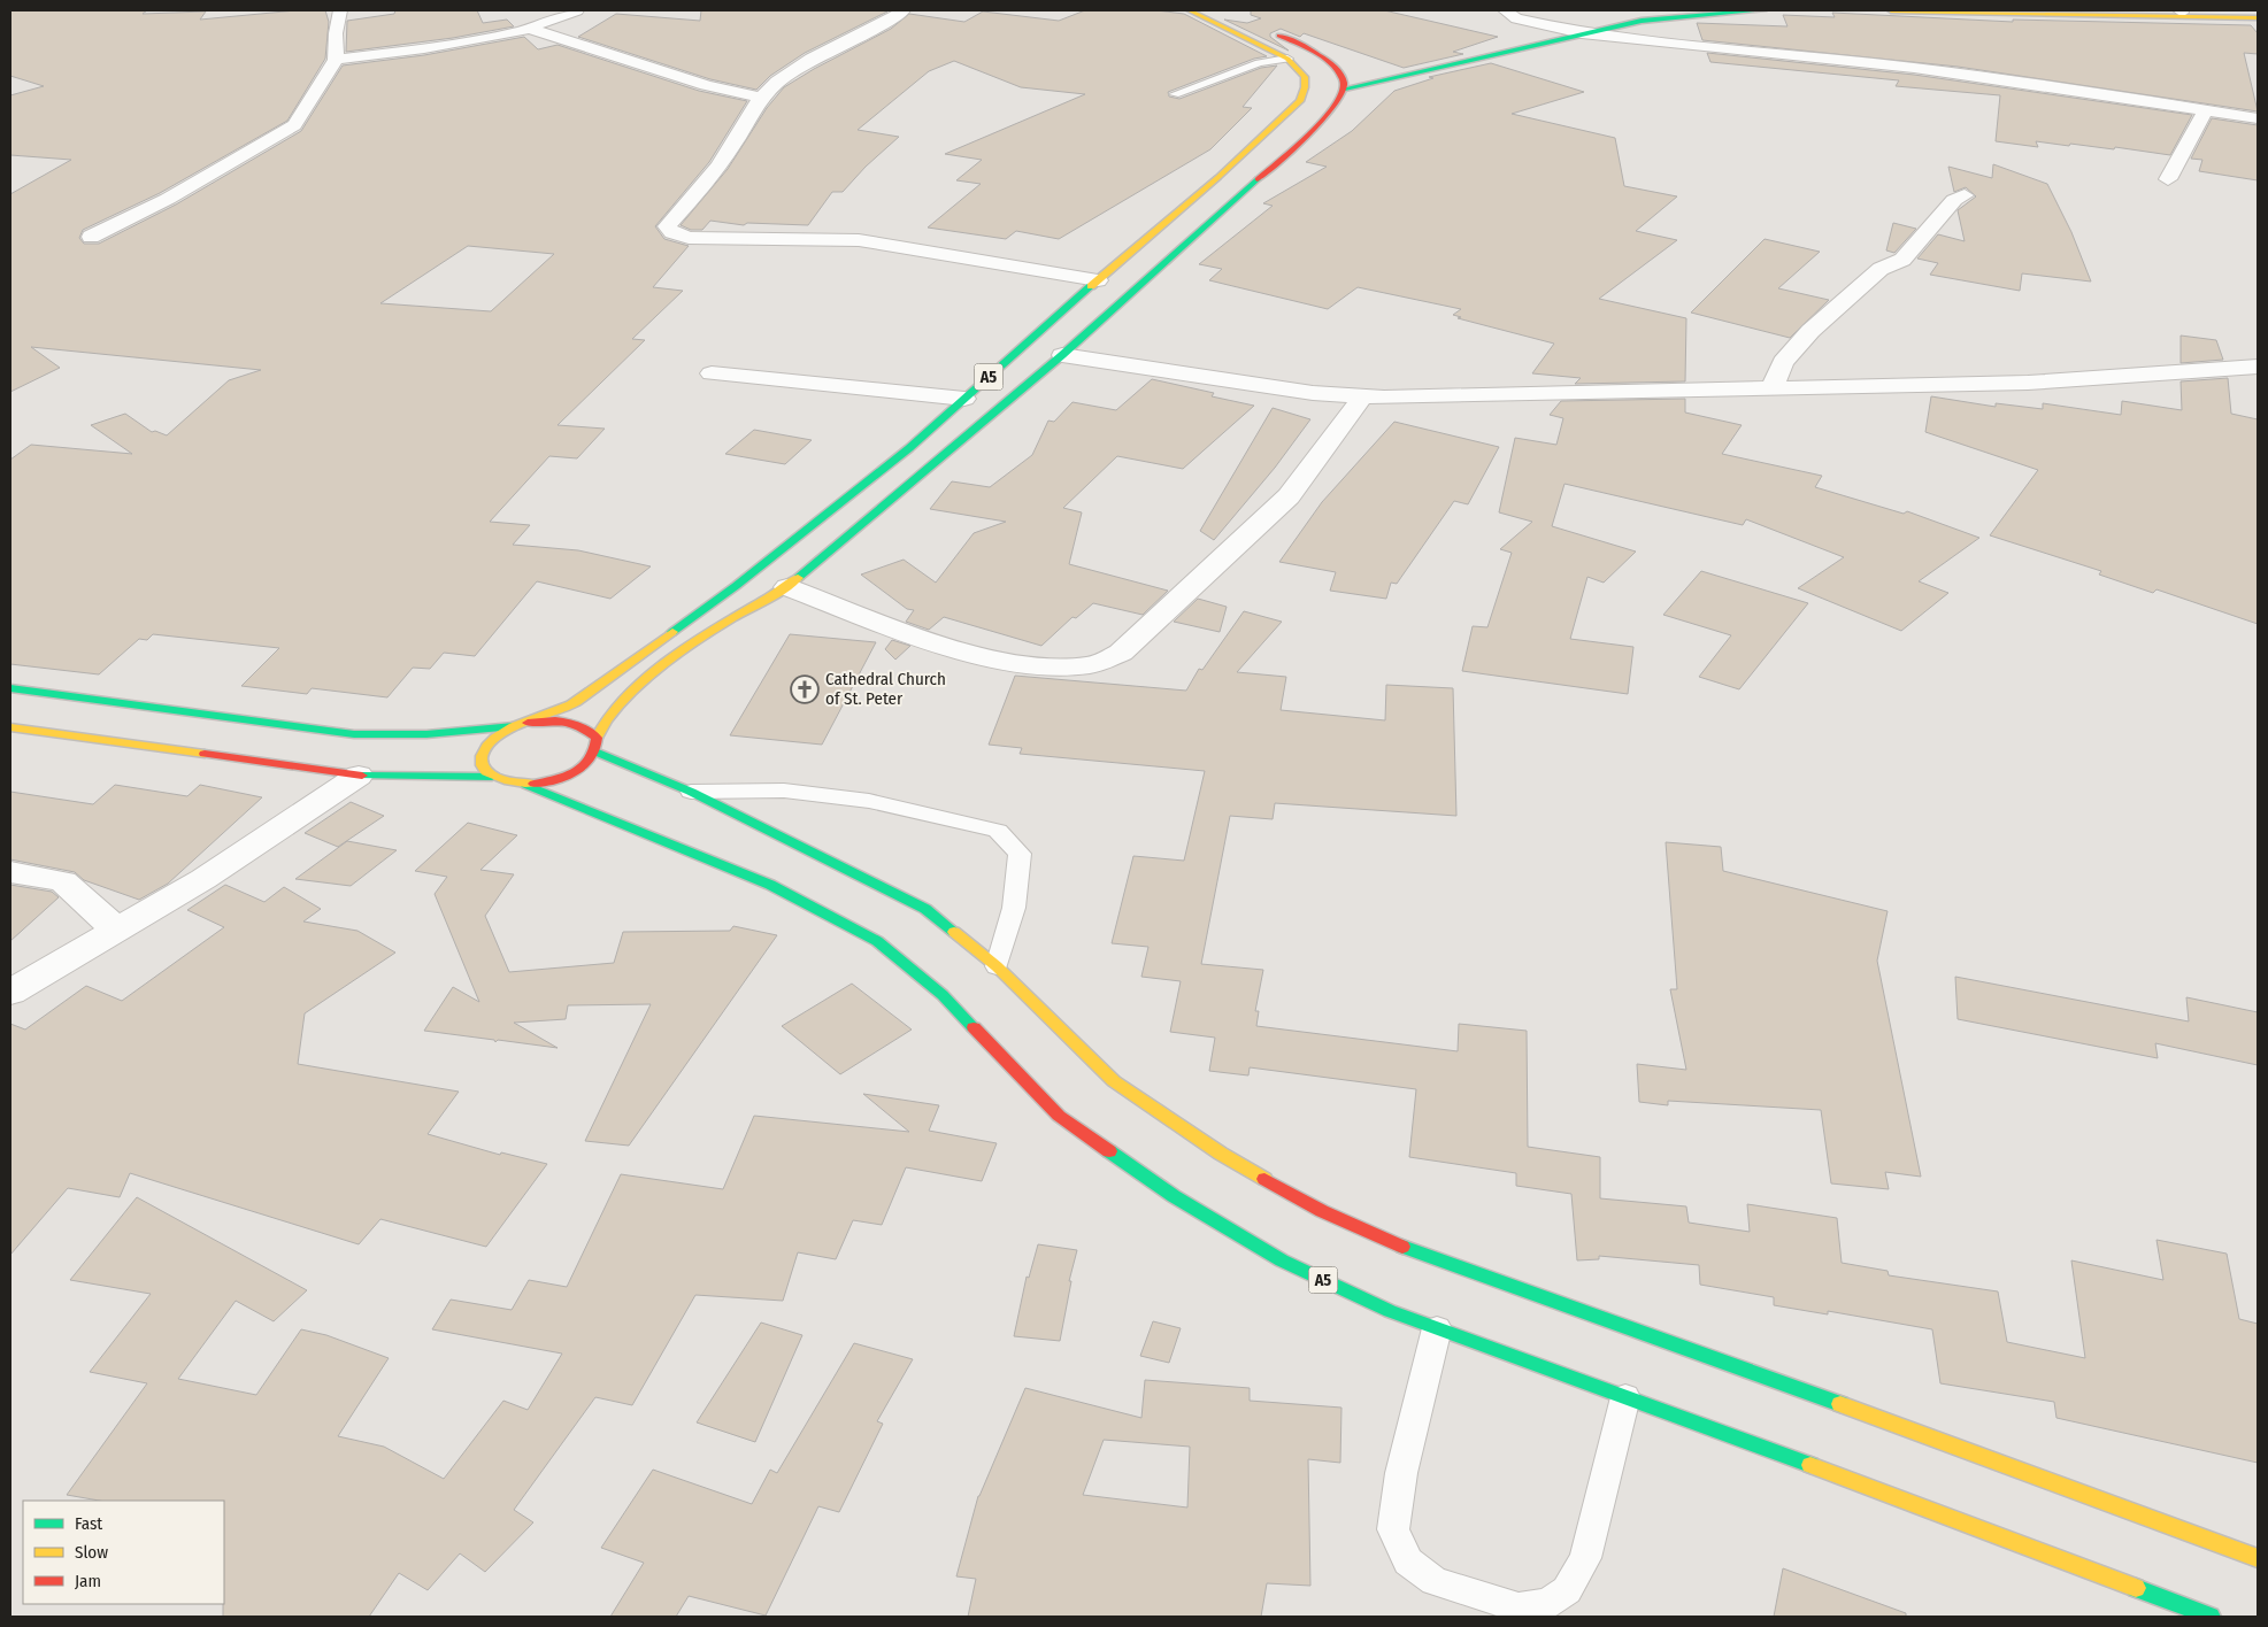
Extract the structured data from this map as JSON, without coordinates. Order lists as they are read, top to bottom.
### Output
{
  "streets": {
    "main road": ["A5"]
  },
  "places": {
    "church": ["Cathedral Church of St. Peter"]
  },
  "legend": ["Fast", "Slow", "Jam"]
}
